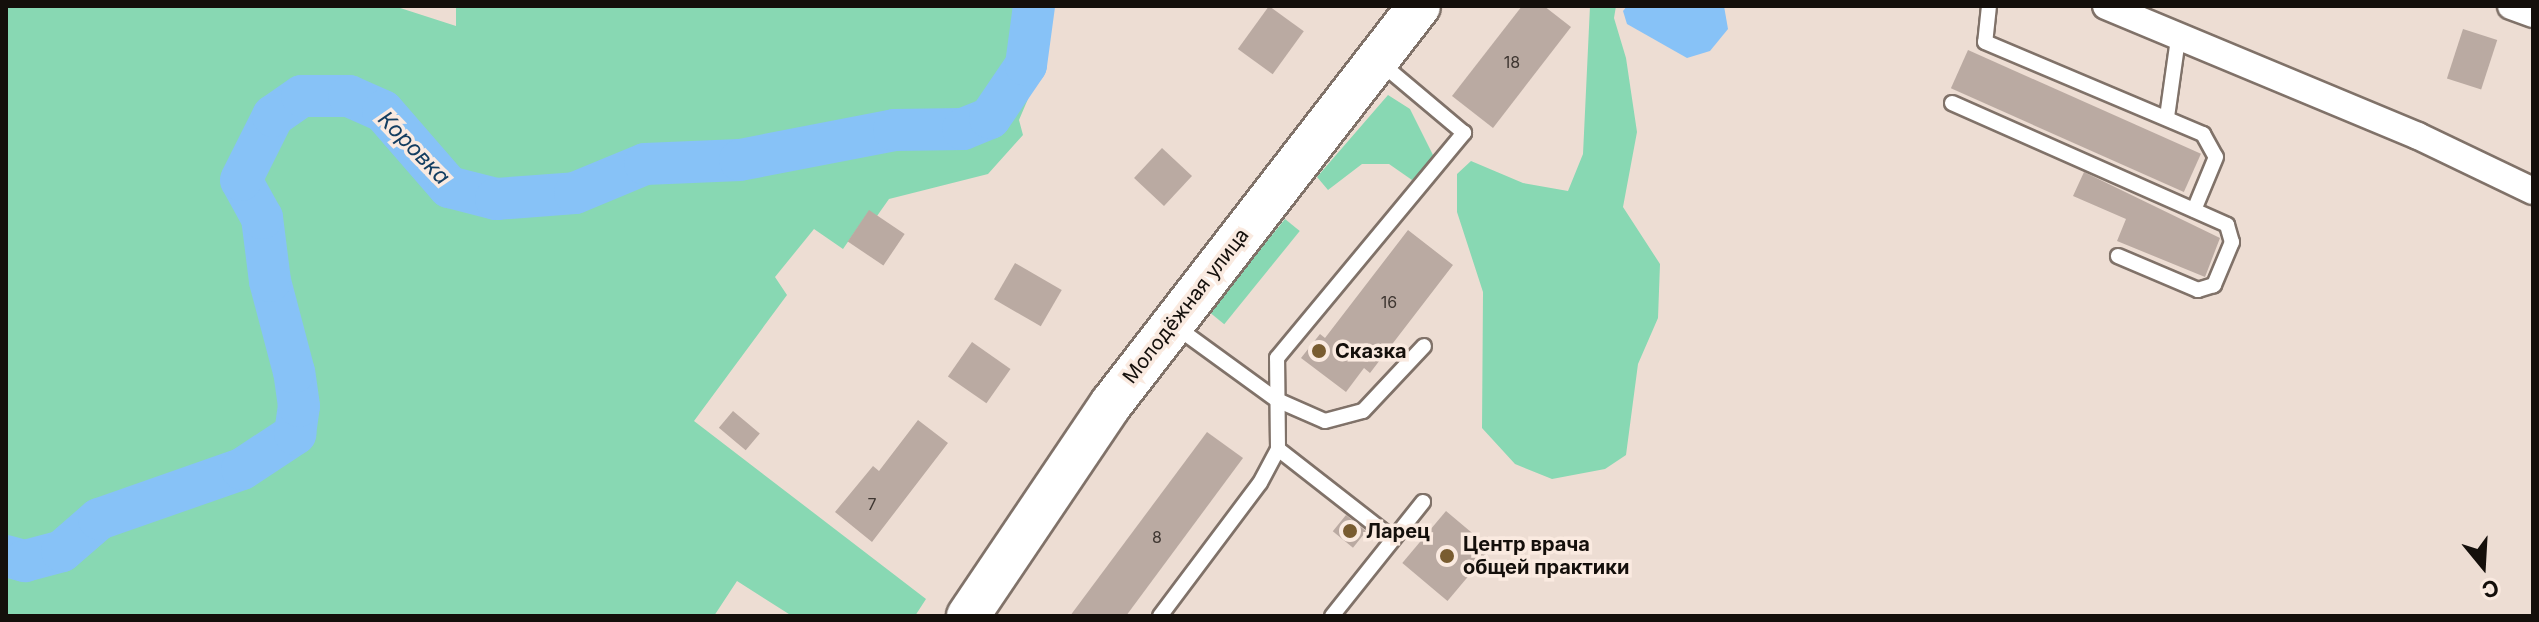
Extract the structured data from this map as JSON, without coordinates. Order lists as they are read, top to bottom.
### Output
{
  "streets": {
    "main road": ["Молодёжная улица"]
  },
  "water": ["Коровка"],
  "places": ["Сказка", "Ларец", "Центр врача общей практики"],
  "house_numbers": [
    "18",
    "16",
    "7",
    "8"
  ],
  "north": "bottom"
}
